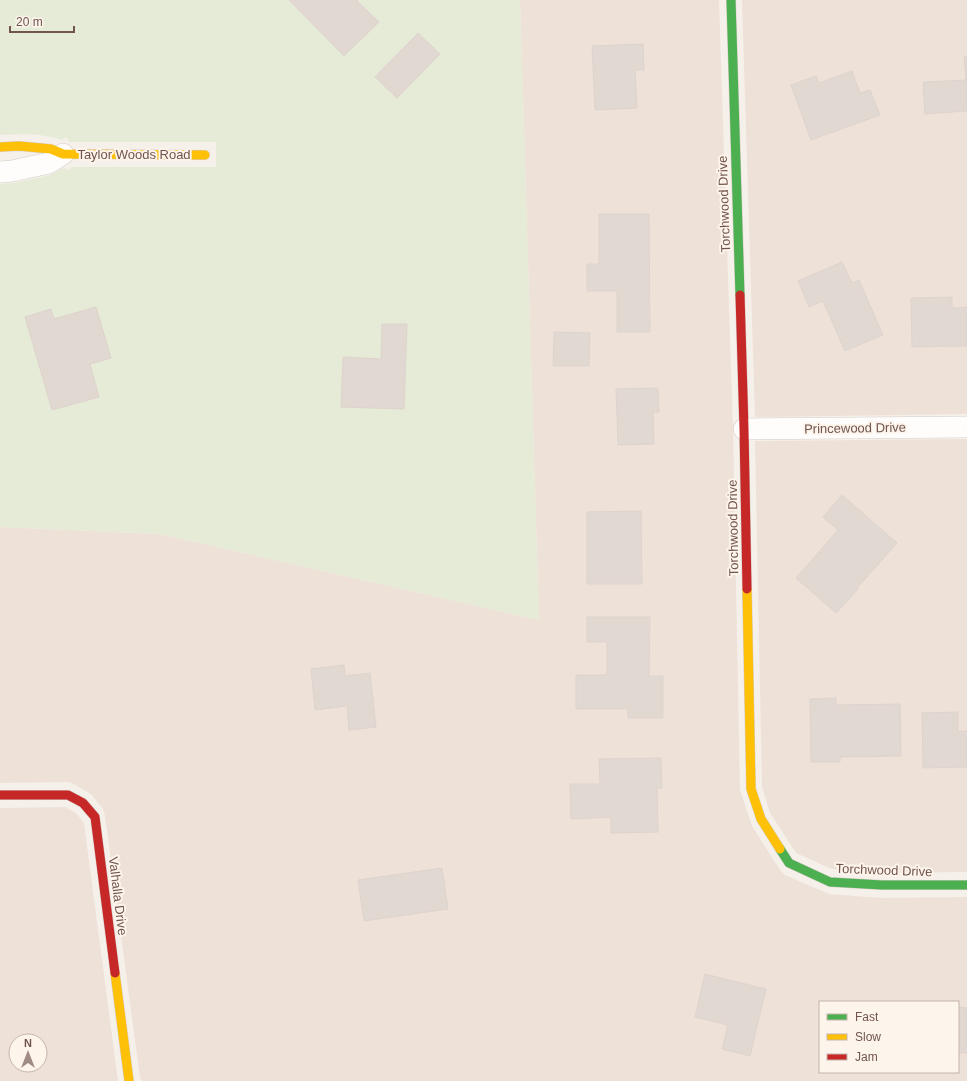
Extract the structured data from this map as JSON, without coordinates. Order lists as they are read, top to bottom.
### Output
{
  "streets": {
    "street": [
      "Taylor Woods Road",
      "Torchwood Drive",
      "Princewood Drive",
      "Valhalla Drive"
    ]
  },
  "crossings": [
    ["Torchwood Drive", "Princewood Drive"]
  ],
  "legend": ["Fast", "Slow", "Jam"],
  "scale_bar": "20 m",
  "north": "top"
}
